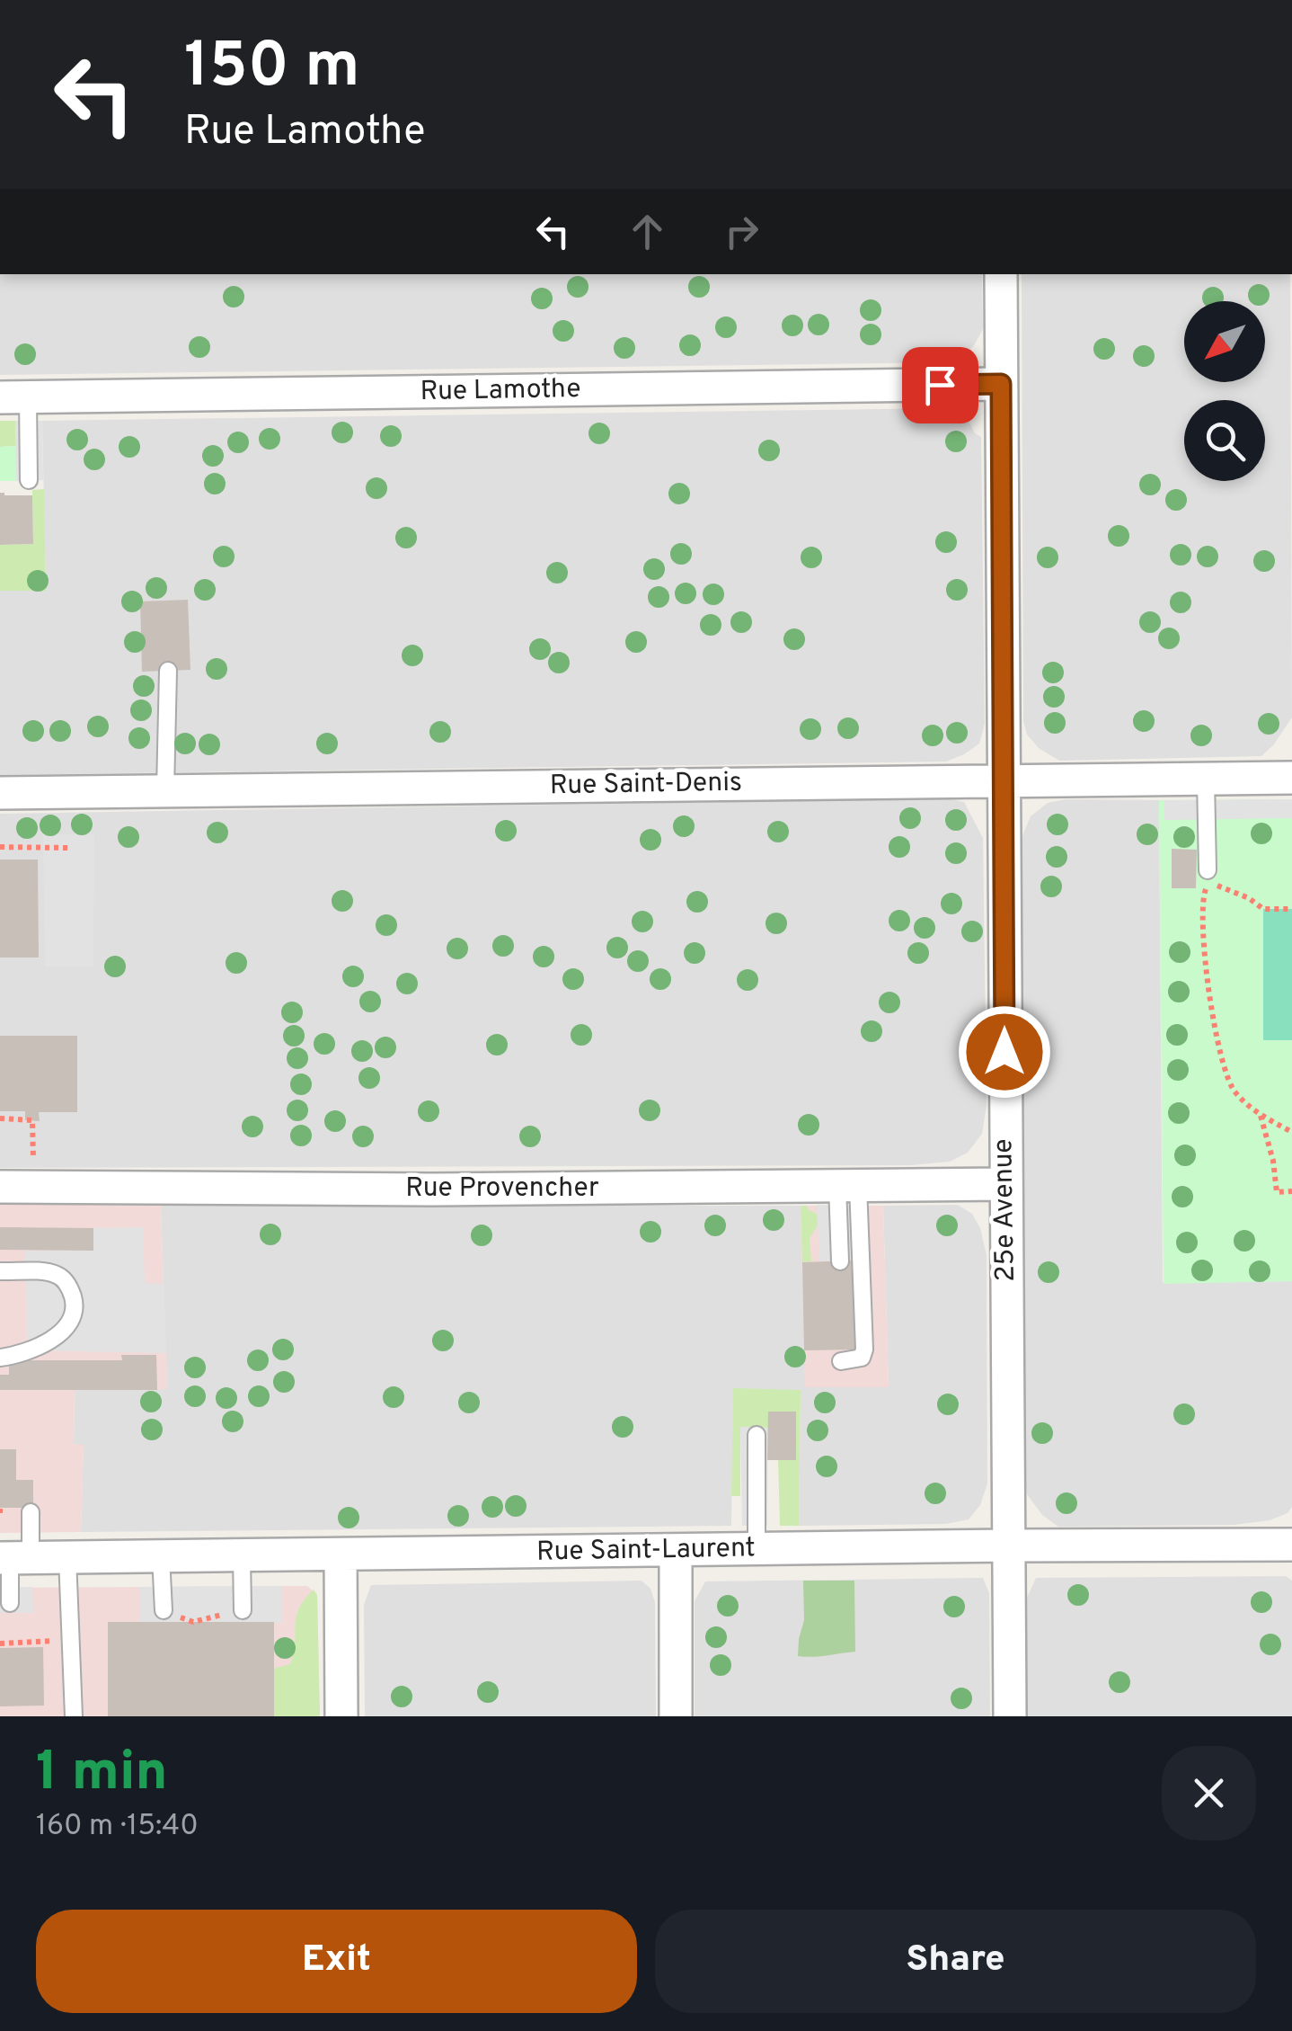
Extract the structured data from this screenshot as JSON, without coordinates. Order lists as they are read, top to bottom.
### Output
{
  "streets": {
    "street": [
      "Rue Lamothe",
      "Rue Saint-Denis",
      "Rue Provencher",
      "25e Avenue",
      "Rue Saint-Laurent"
    ]
  },
  "crossings": [
    ["Rue Lamothe", "25e Avenue"],
    ["Rue Saint-Denis", "25e Avenue"],
    ["Rue Provencher", "25e Avenue"],
    ["25e Avenue", "Rue Saint-Laurent"]
  ],
  "north": "bottom left",
  "page": {
    "turn": ["150 m", "Rue Lamothe"],
    "heading": ["1 min", "160 m · 15:40"],
    "buttons": ["Exit", "Share"]
  }
}
